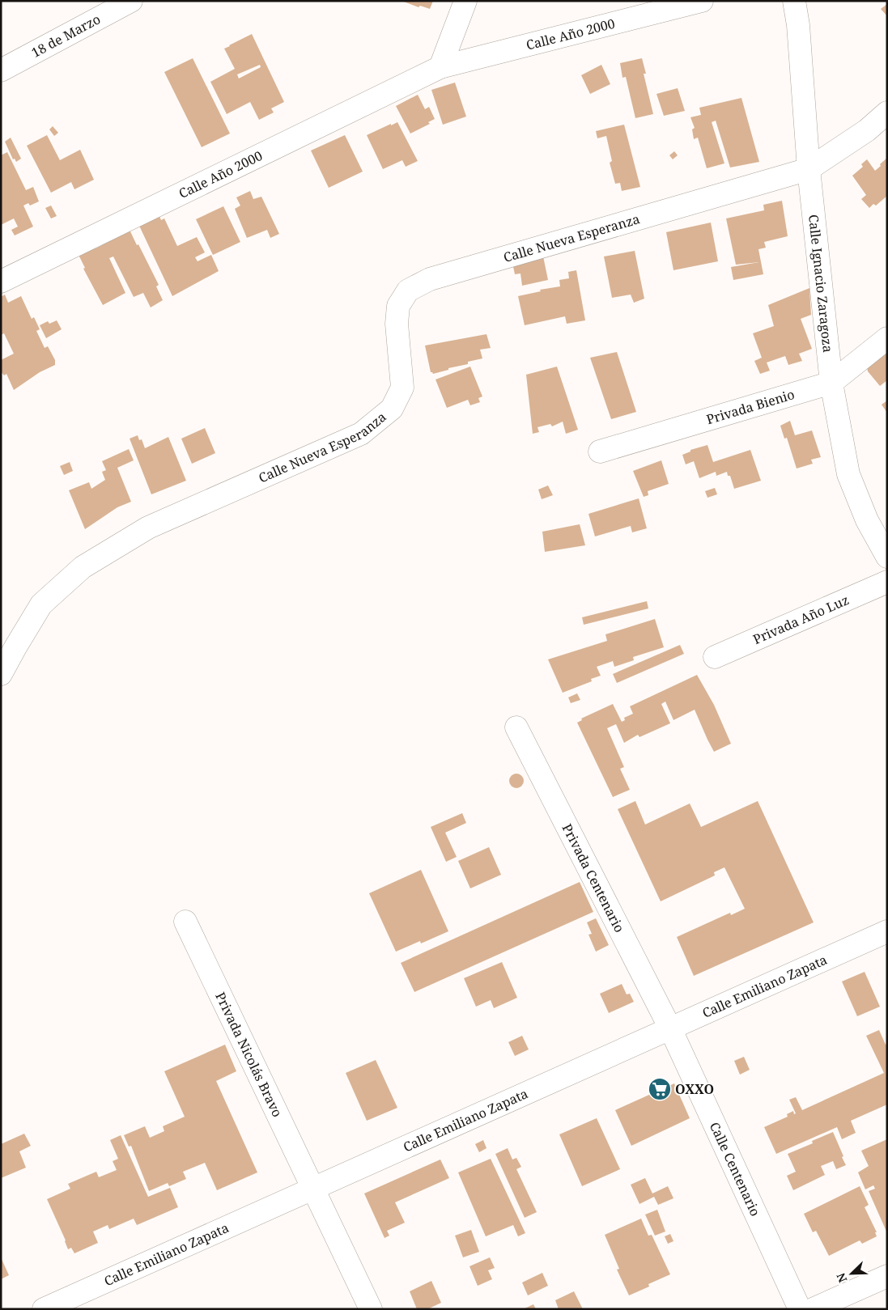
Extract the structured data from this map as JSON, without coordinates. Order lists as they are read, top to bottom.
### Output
{
  "streets": {
    "street": [
      "Calle Año 2000",
      "18 de Marzo",
      "Calle Nueva Esperanza",
      "Calle Ignacio Zaragoza",
      "Privada Bienio",
      "Privada Año Luz",
      "Privada Centenario",
      "Calle Emiliano Zapata",
      "Privada Nicolás Bravo",
      "Calle Centenario"
    ]
  },
  "crossings": [
    ["Calle Nueva Esperanza", "Calle Ignacio Zaragoza"],
    ["Calle Ignacio Zaragoza", "Privada Bienio"],
    ["Privada Centenario", "Calle Emiliano Zapata"],
    ["Privada Centenario", "Calle Centenario"],
    ["Calle Emiliano Zapata", "Privada Nicolás Bravo"],
    ["Calle Emiliano Zapata", "Calle Centenario"]
  ],
  "places": {
    "supermarket": ["OXXO"]
  },
  "north": "bottom left"
}
